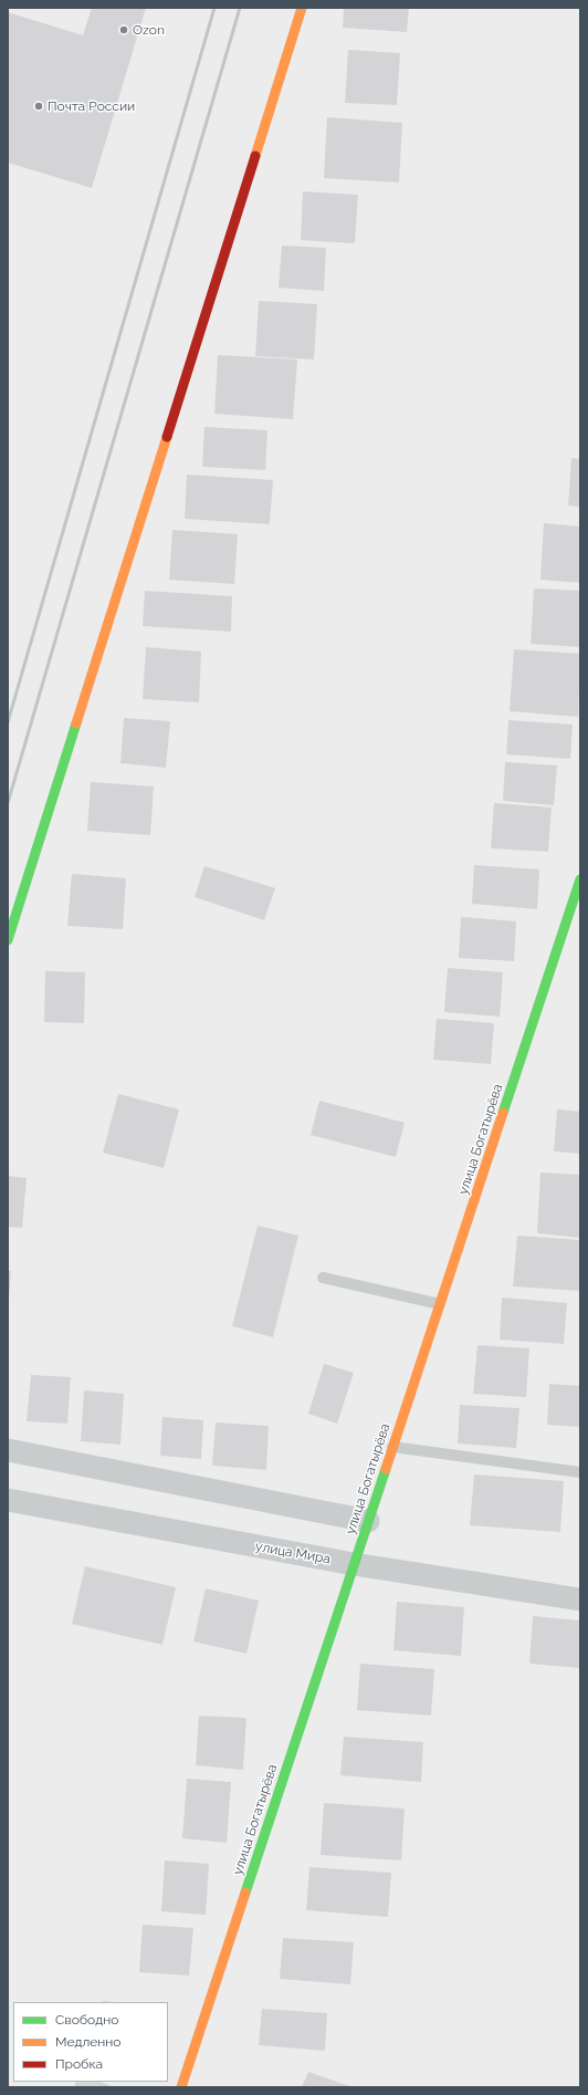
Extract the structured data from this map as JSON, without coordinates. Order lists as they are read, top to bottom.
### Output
{
  "streets": {
    "street": ["улица Богатырёва", "улица Мира"]
  },
  "crossings": [
    ["улица Богатырёва", "улица Мира"]
  ],
  "places": ["Ozon", "Почта России"],
  "legend": ["Свободно", "Медленно", "Пробка"]
}
